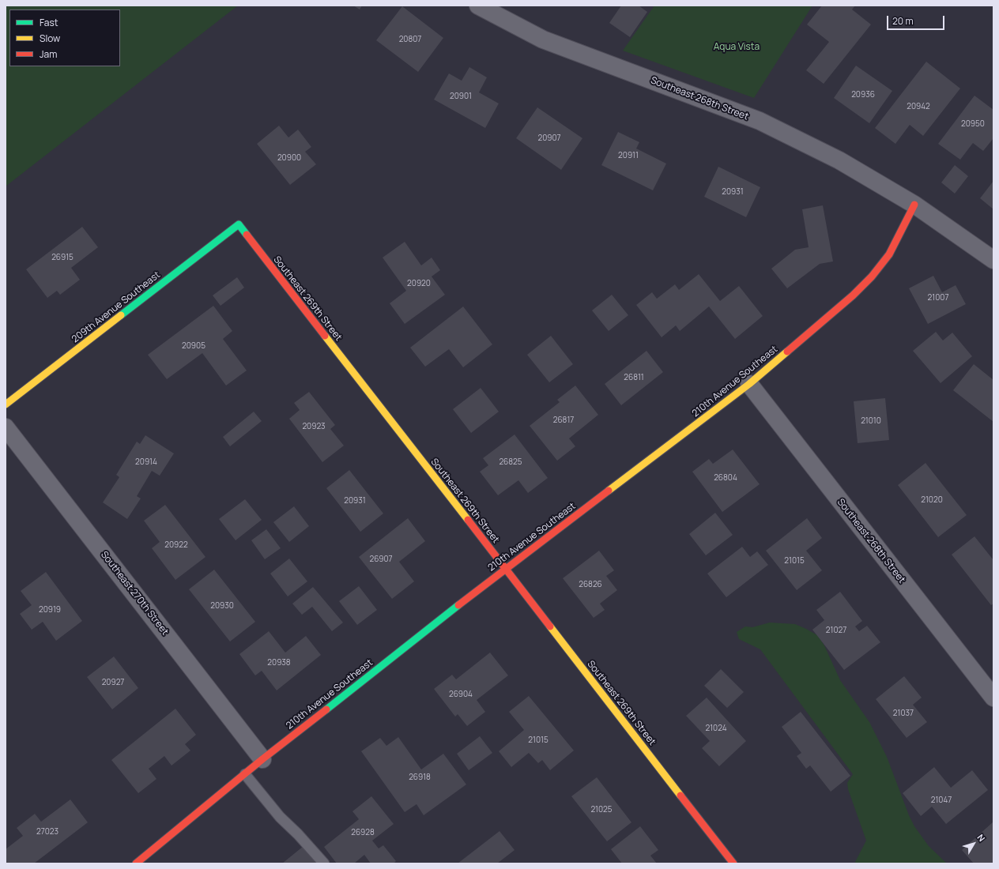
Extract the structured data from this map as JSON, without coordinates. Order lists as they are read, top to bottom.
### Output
{
  "streets": {
    "street": [
      "Southeast 268th Street",
      "Southeast 269th Street",
      "209th Avenue Southeast",
      "210th Avenue Southeast",
      "Southeast 270th Street"
    ]
  },
  "crossings": [
    ["Southeast 268th Street", "210th Avenue Southeast"],
    ["Southeast 269th Street", "209th Avenue Southeast"],
    ["Southeast 269th Street", "210th Avenue Southeast"],
    ["210th Avenue Southeast", "Southeast 270th Street"]
  ],
  "parks": ["Aqua Vista"],
  "house_numbers": [
    "20807",
    "20936",
    "20901",
    "20942",
    "20950",
    "20907",
    "20911",
    "20900",
    "20931",
    "26915",
    "20920",
    "21007",
    "20905",
    "26811",
    "26817",
    "21010",
    "20923",
    "20914",
    "26825",
    "26804",
    "21020",
    "20931",
    "20922",
    "26907",
    "21015",
    "26826",
    "20930",
    "20919",
    "21027",
    "20938",
    "20927",
    "26904",
    "21037",
    "21024",
    "21015",
    "26918",
    "21047",
    "21025",
    "27023",
    "26928"
  ],
  "legend": ["Fast", "Slow", "Jam"],
  "scale_bar": "20 m",
  "north": "top right"
}
